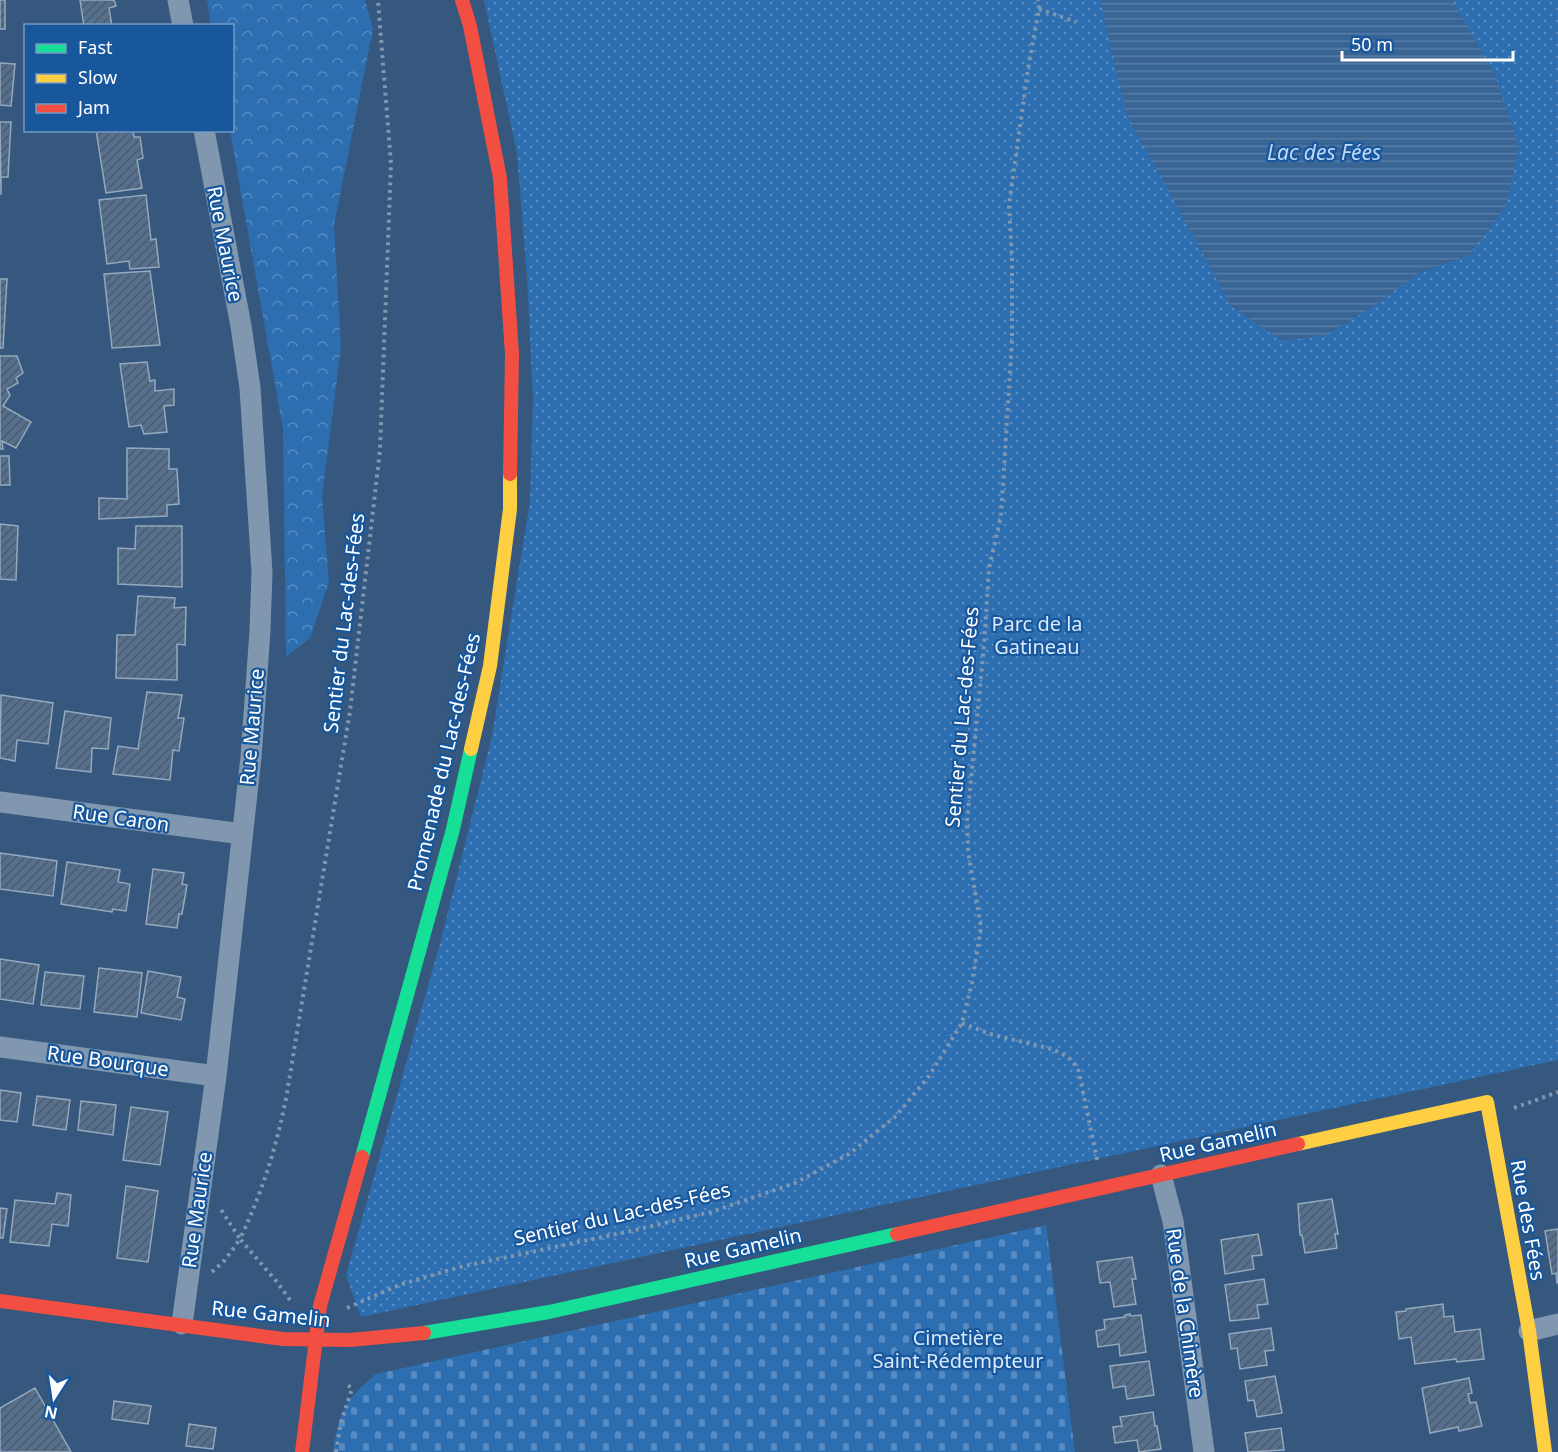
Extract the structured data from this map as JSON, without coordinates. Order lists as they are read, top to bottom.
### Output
{
  "streets": {
    "street": [
      "Rue Maurice",
      "Promenade du Lac-des-Fées",
      "Rue Caron",
      "Rue Bourque",
      "Rue Gamelin",
      "Rue des Fées",
      "Rue de la Chimère"
    ],
    "path": ["Sentier du Lac-des-Fées"]
  },
  "crossings": [
    ["Rue Maurice", "Sentier du Lac-des-Fées"],
    ["Rue Maurice", "Rue Caron"],
    ["Rue Maurice", "Rue Bourque"],
    ["Rue Maurice", "Rue Gamelin"],
    ["Promenade du Lac-des-Fées", "Rue Gamelin"],
    ["Rue Gamelin", "Rue des Fées"],
    ["Rue Gamelin", "Rue de la Chimère"]
  ],
  "water": ["Lac des Fées"],
  "parks": ["Parc de la Gatineau", "Cimetière Saint-Rédempteur"],
  "legend": ["Fast", "Slow", "Jam"],
  "scale_bar": "50 m",
  "north": "bottom"
}
